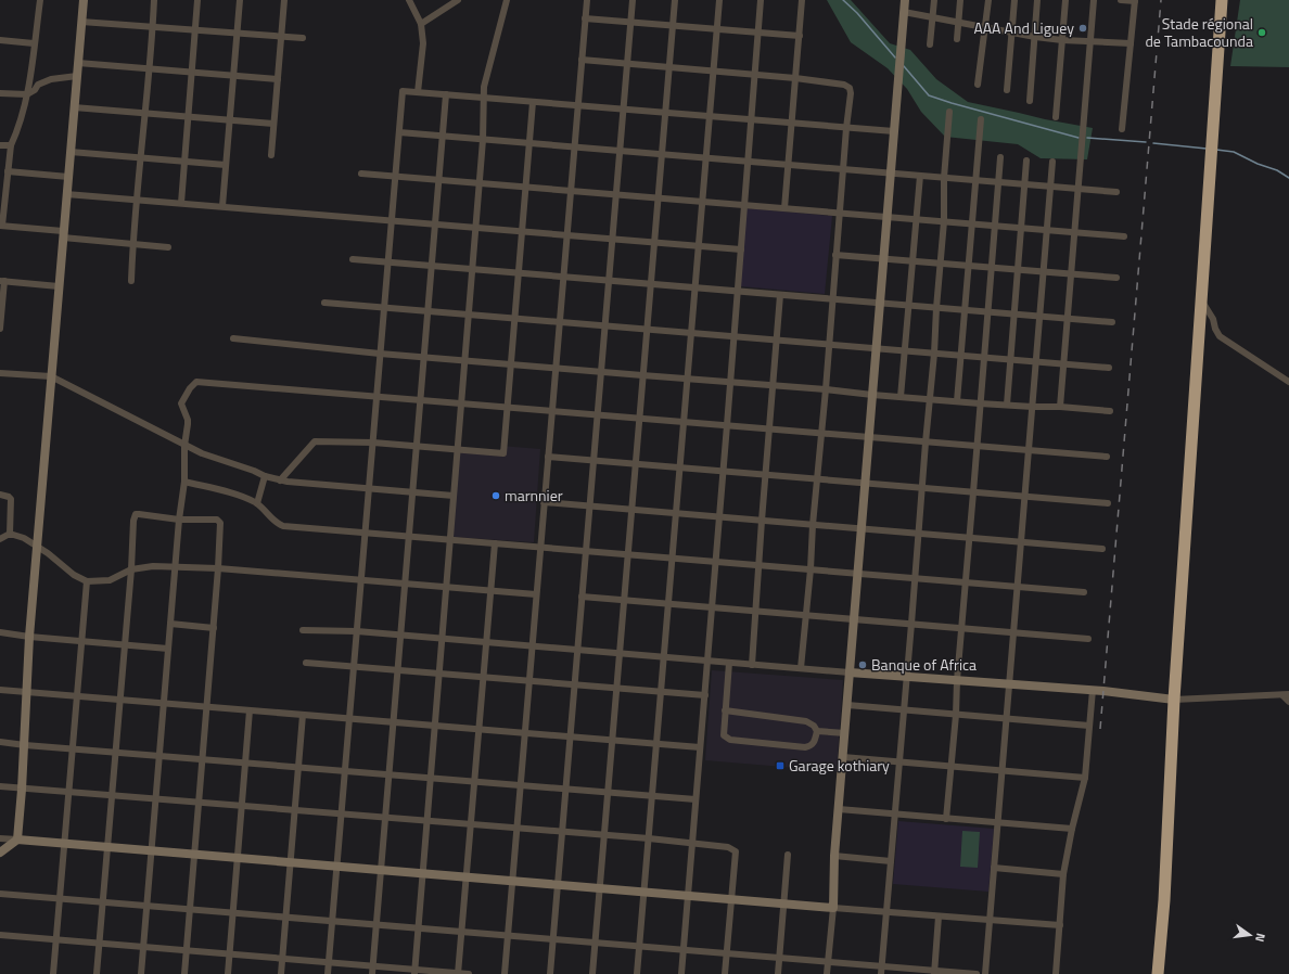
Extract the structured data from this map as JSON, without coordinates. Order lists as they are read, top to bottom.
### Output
{
  "places": {
    "other": [
      "AAA And Liguey",
      "Stade régional de Tambacounda",
      "marnnier",
      "Banque of Africa"
    ],
    "transit": ["Garage kothiary"]
  },
  "north": "right"
}
